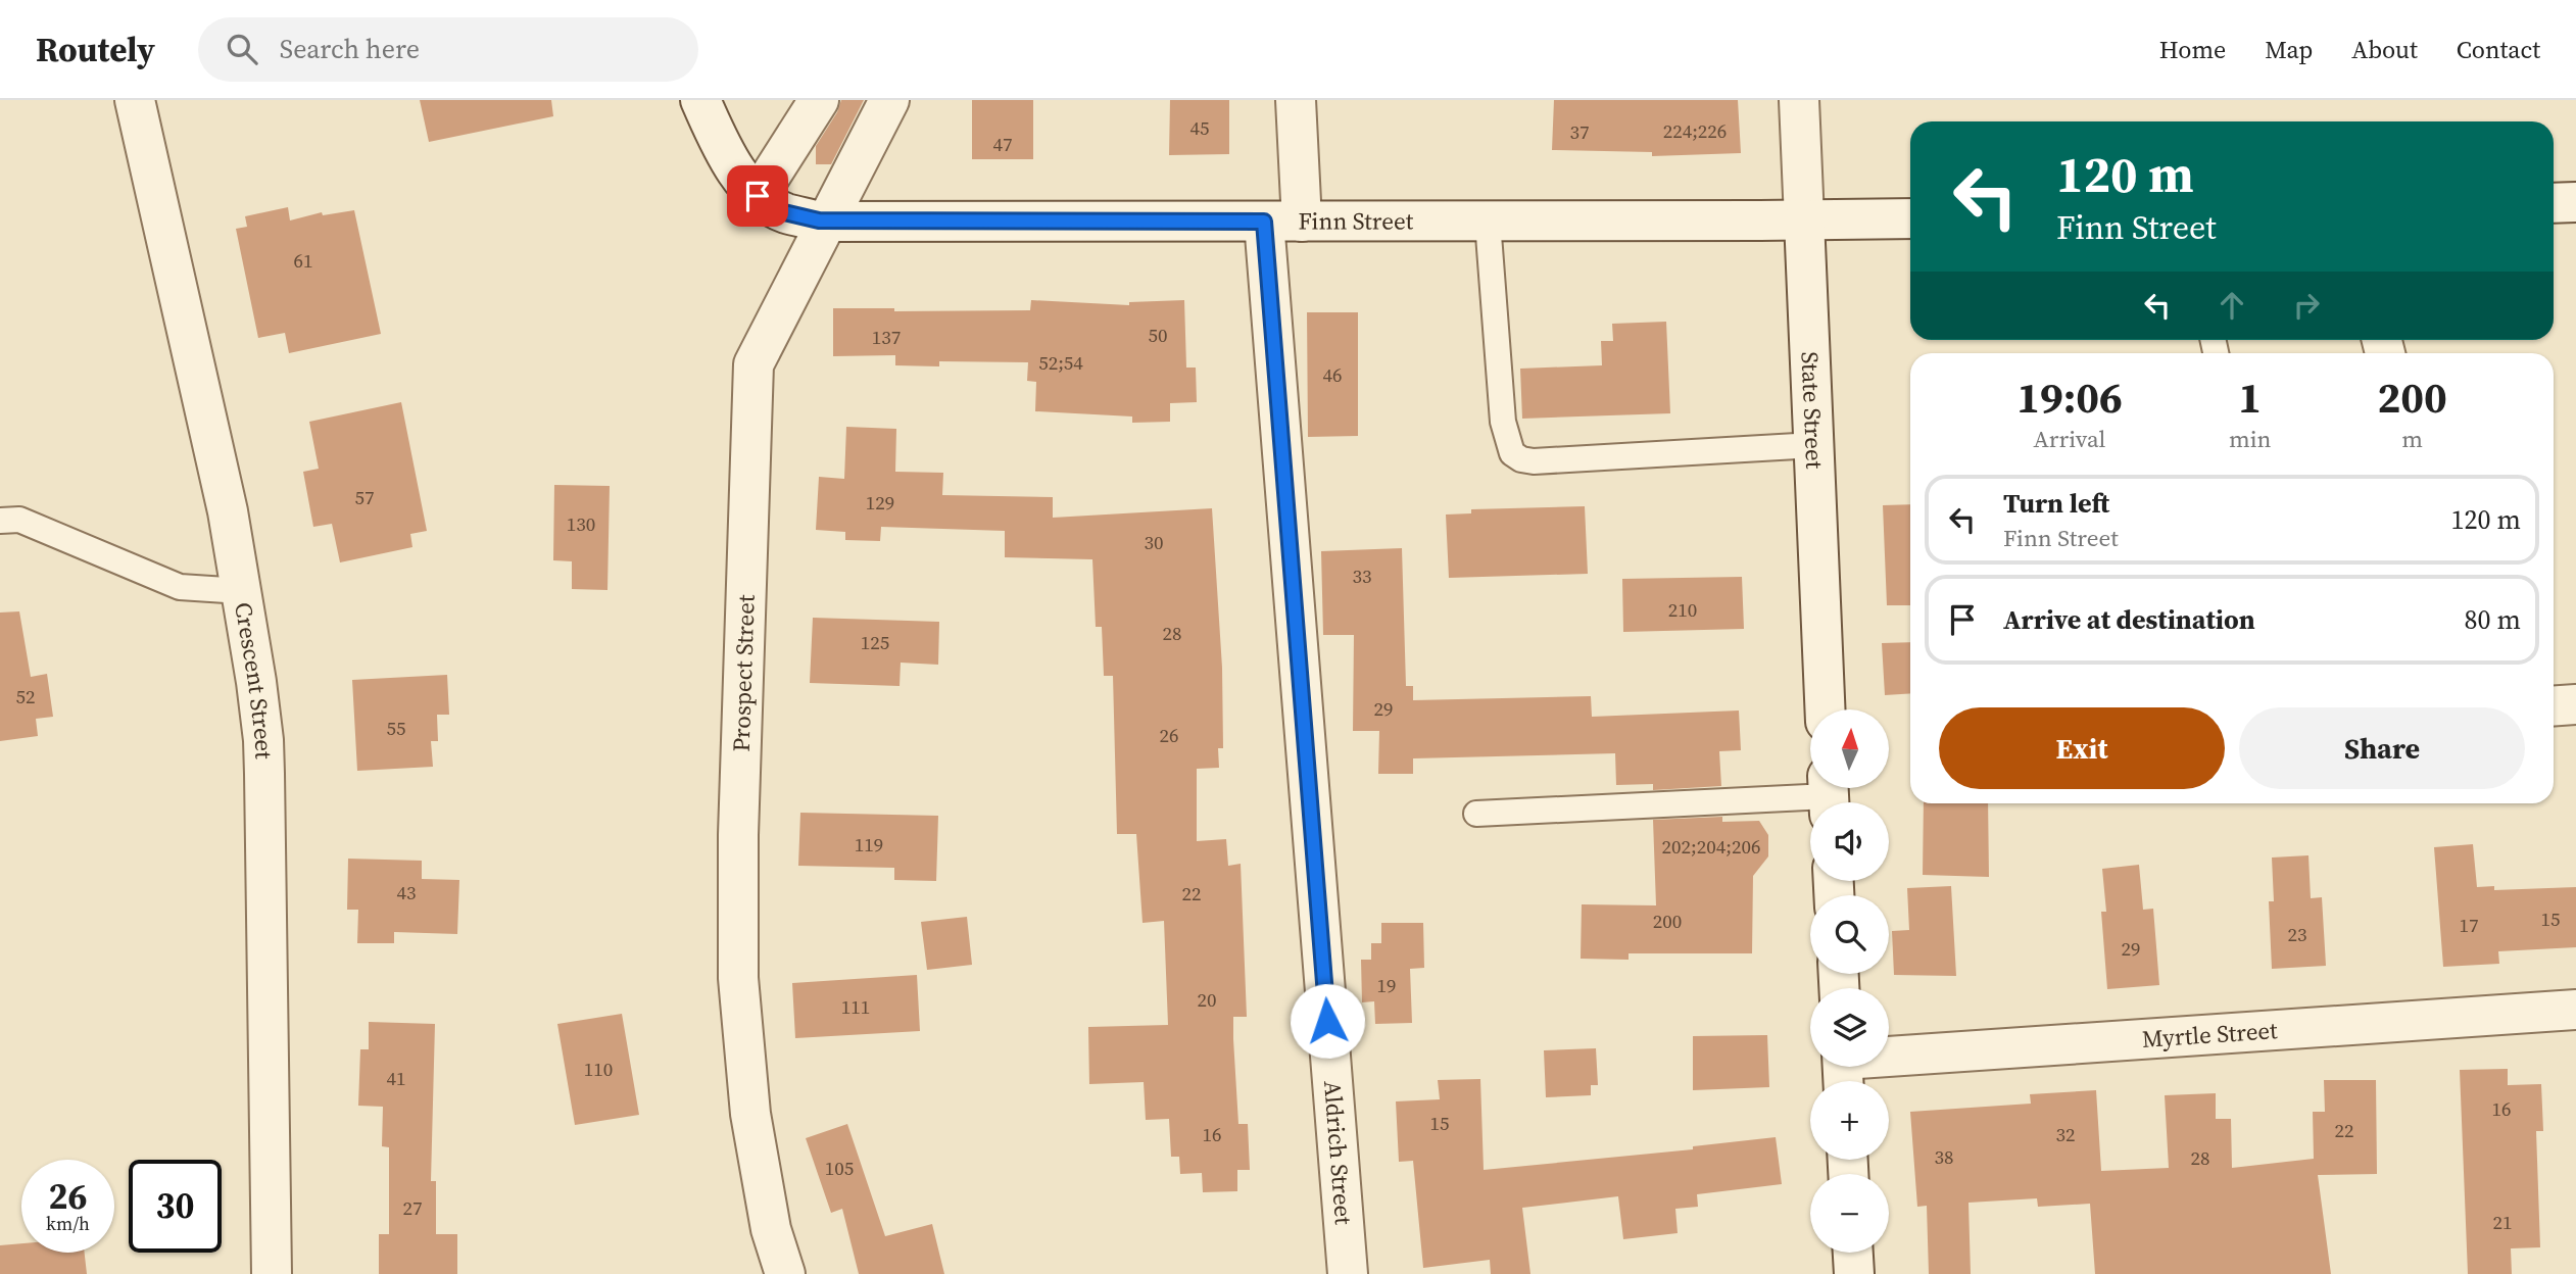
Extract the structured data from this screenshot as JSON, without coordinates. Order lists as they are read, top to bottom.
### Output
{
  "streets": {
    "street": [
      "Finn Street",
      "State Street",
      "Prospect Street",
      "Crescent Street",
      "Myrtle Street",
      "Aldrich Street"
    ]
  },
  "crossings": [
    ["Finn Street", "State Street"],
    ["Finn Street", "Aldrich Street"]
  ],
  "house_numbers": [
    "45",
    "224;226",
    "37",
    "47",
    "61",
    "50",
    "137",
    "52;54",
    "46",
    "57",
    "129",
    "130",
    "30",
    "33",
    "210",
    "28",
    "125",
    "52",
    "29",
    "55",
    "26",
    "119",
    "202;204;206",
    "43",
    "22",
    "15",
    "200",
    "17",
    "23",
    "29",
    "19",
    "20",
    "111",
    "110",
    "41",
    "16",
    "15",
    "22",
    "16",
    "32",
    "38",
    "28",
    "105",
    "27",
    "21"
  ],
  "north": "top",
  "page": {
    "header": "Routely",
    "search": "Search here",
    "nav": [
      "Home",
      "Map",
      "About",
      "Contact"
    ],
    "turn": ["120 m", "Finn Street"],
    "eta": [
      "19:06",
      "Arrival",
      "1",
      "min",
      "200",
      "m"
    ],
    "list": [
      {
        "name": "Turn left",
        "note": "Finn Street",
        "value": "120 m"
      },
      {
        "name": "Arrive at destination",
        "value": "80 m"
      }
    ],
    "buttons": ["Exit", "Share"],
    "map_buttons": ["+", "−"],
    "speed": "26 km/h",
    "limit": "30"
  }
}
